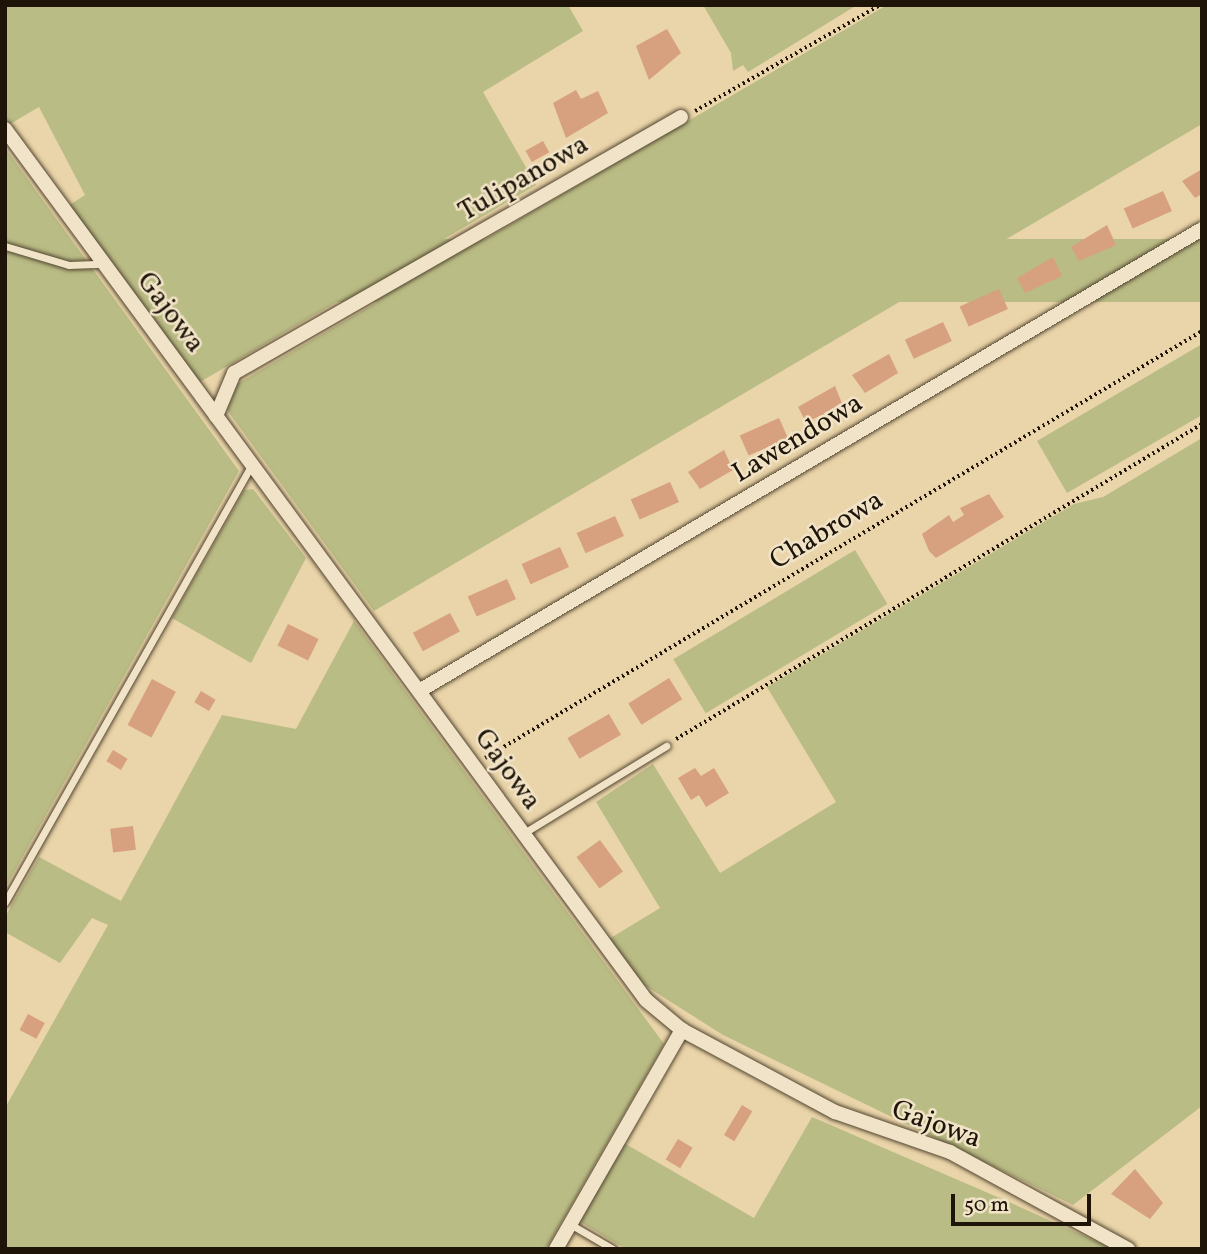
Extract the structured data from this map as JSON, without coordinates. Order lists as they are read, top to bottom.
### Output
{
  "streets": {
    "street": ["Tulipanowa", "Gajowa", "Lawendowa"],
    "path": ["Chabrowa"]
  },
  "crossings": [
    ["Tulipanowa", "Gajowa"],
    ["Gajowa", "Lawendowa"],
    ["Gajowa", "Chabrowa"]
  ],
  "scale_bar": "50 m"
}
